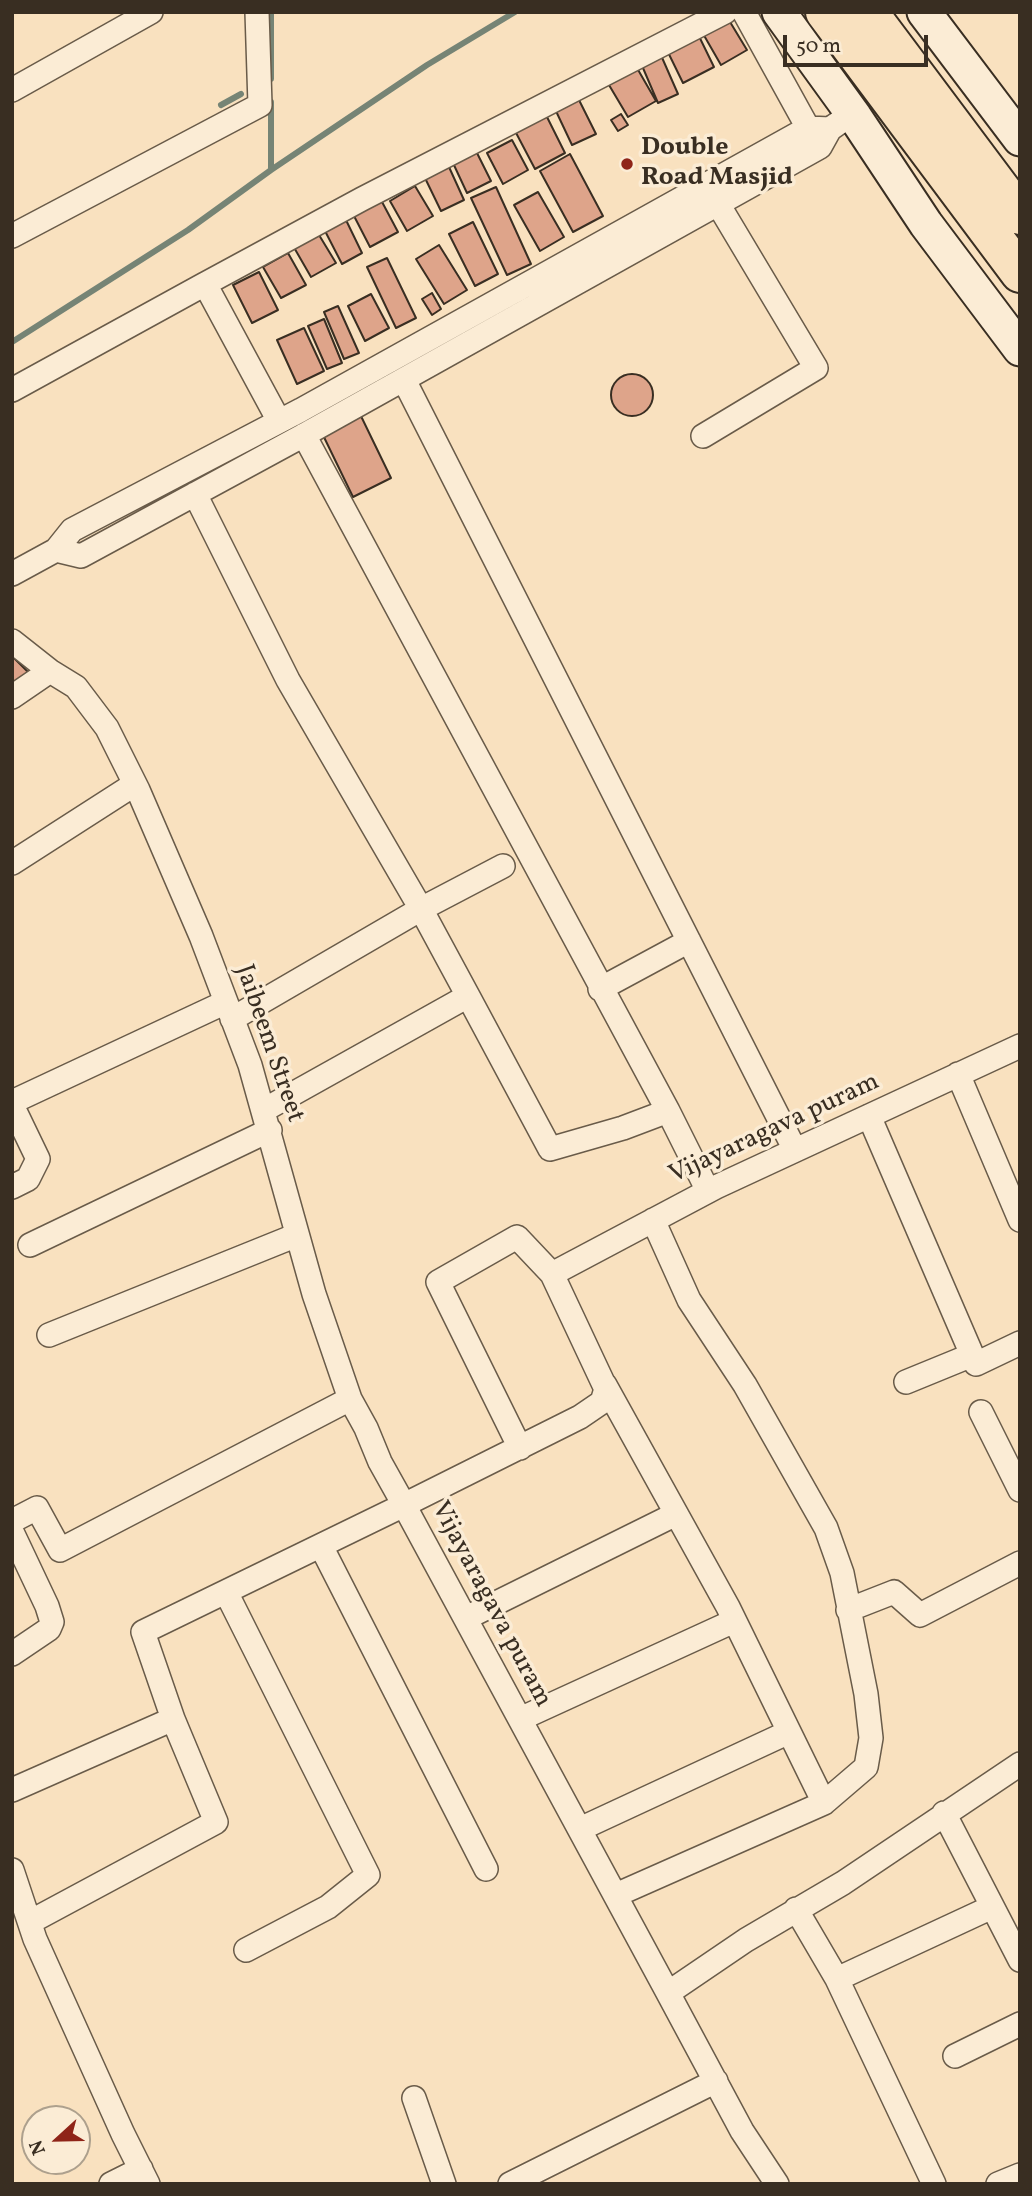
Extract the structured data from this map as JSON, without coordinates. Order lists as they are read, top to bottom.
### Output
{
  "streets": {
    "street": ["Jaibeem Street", "Vijayaragava puram"]
  },
  "crossings": [
    ["Jaibeem Street", "Vijayaragava puram"]
  ],
  "places": ["Double Road Masjid"],
  "scale_bar": "50 m",
  "north": "left"
}
